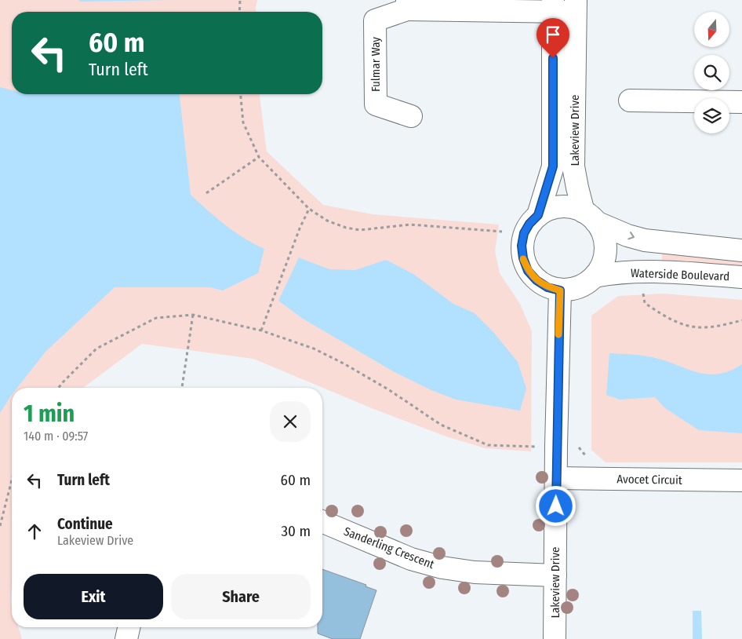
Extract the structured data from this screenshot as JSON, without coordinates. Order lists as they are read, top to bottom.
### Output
{
  "streets": {
    "street": [
      "Fulmar Way",
      "Lakeview Drive",
      "Waterside Boulevard",
      "Avocet Circuit",
      "Sanderling Crescent"
    ]
  },
  "crossings": [
    ["Fulmar Way", "Lakeview Drive"],
    ["Lakeview Drive", "Waterside Boulevard"],
    ["Lakeview Drive", "Avocet Circuit"],
    ["Lakeview Drive", "Sanderling Crescent"]
  ],
  "north": "bottom",
  "page": {
    "turn": ["60 m", "Turn left"],
    "heading": ["1 min", "140 m · 09:57"],
    "list": [
      {
        "name": "Turn left",
        "value": "60 m"
      },
      {
        "name": "Continue",
        "note": "Lakeview Drive",
        "value": "30 m"
      }
    ],
    "buttons": ["Exit", "Share"]
  }
}
